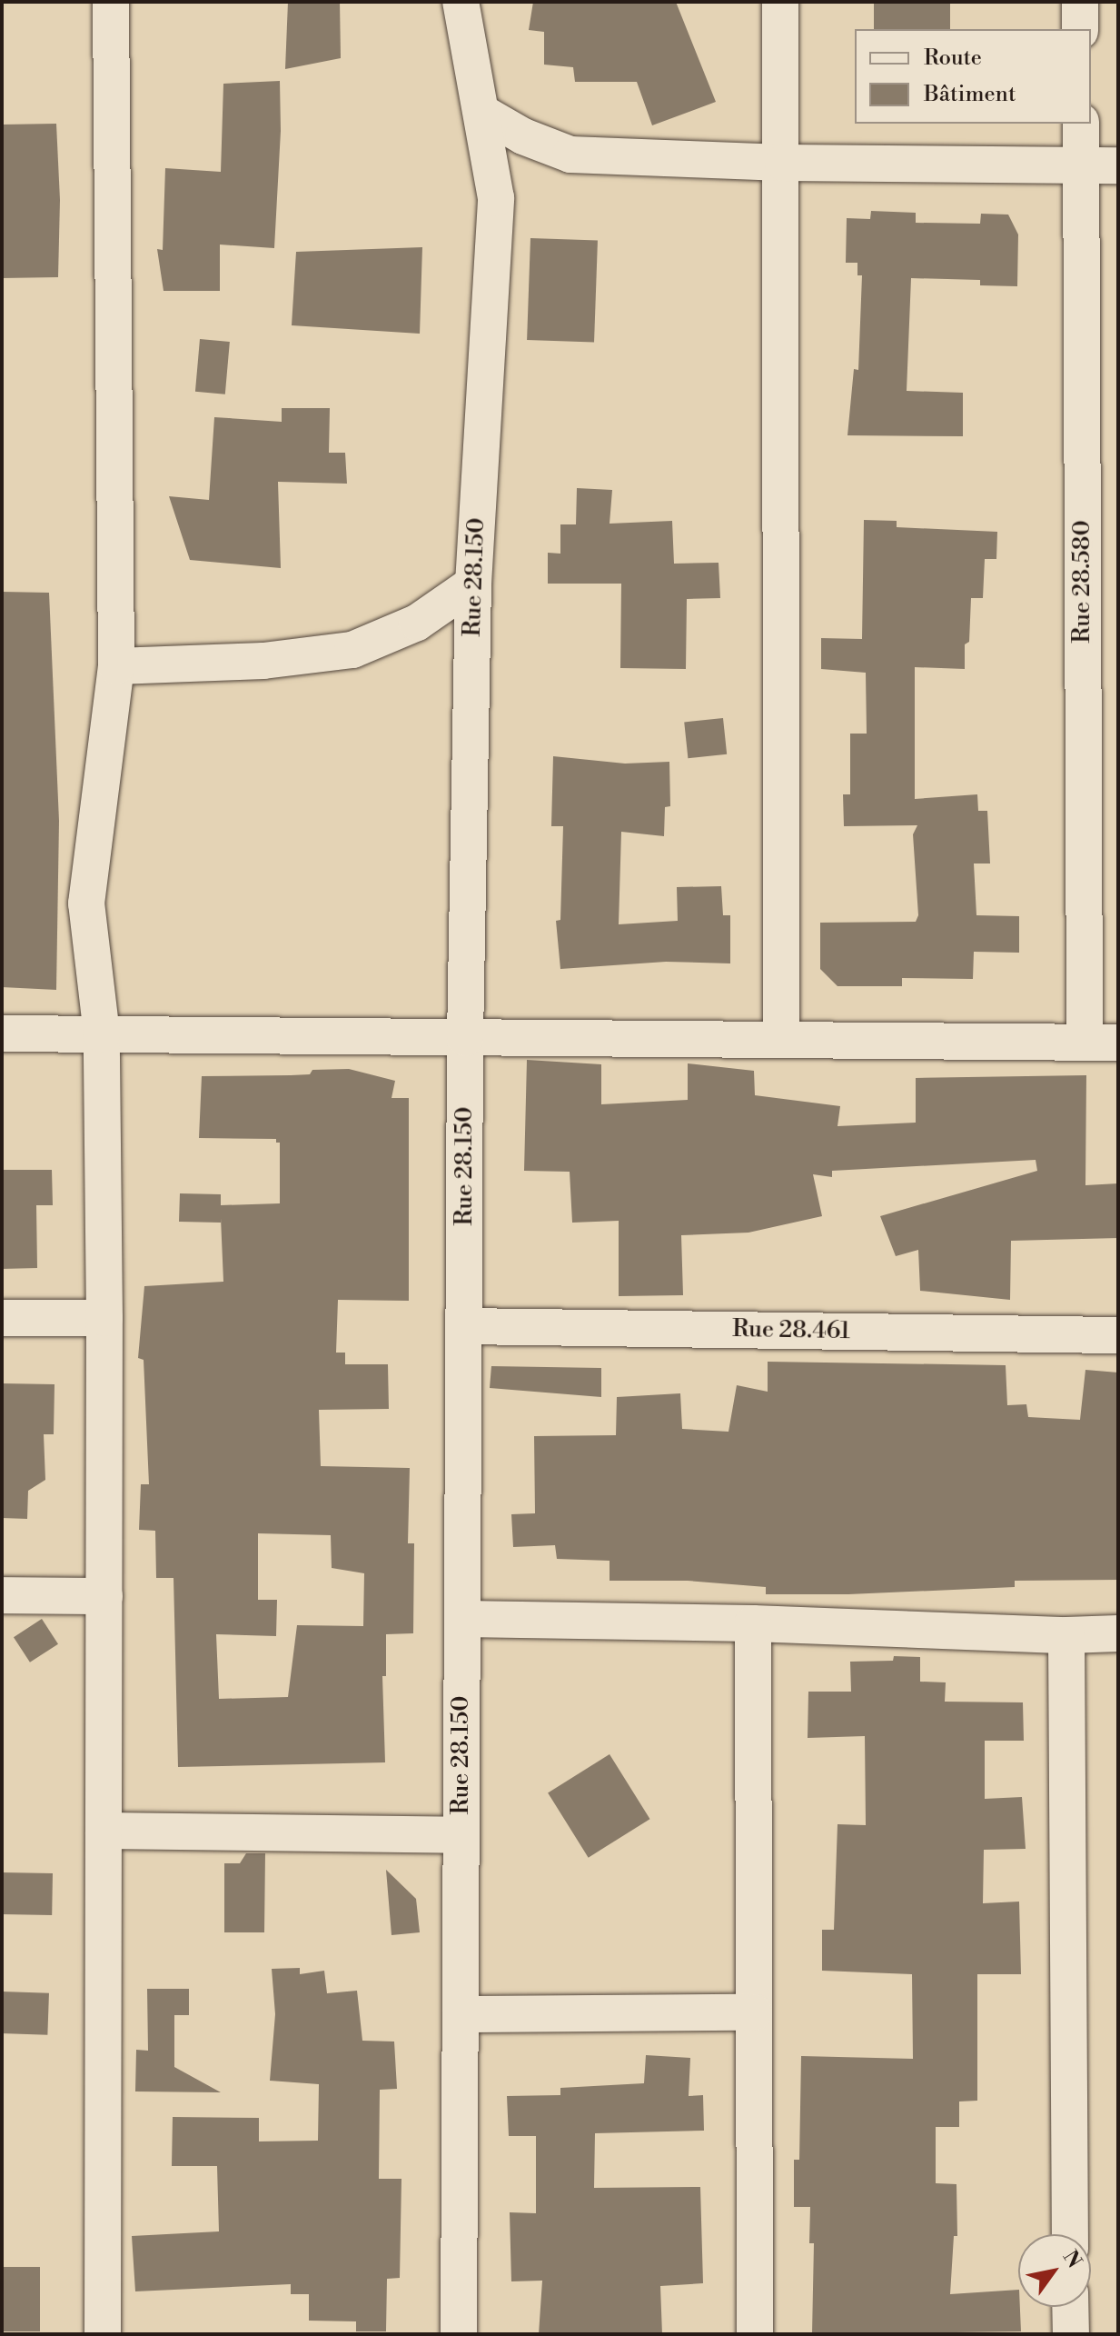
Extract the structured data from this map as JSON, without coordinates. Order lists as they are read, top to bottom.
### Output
{
  "streets": {
    "street": ["Rue 28.150", "Rue 28.580", "Rue 28.461"]
  },
  "crossings": [
    ["Rue 28.150", "Rue 28.461"]
  ],
  "legend": ["Route", "Bâtiment"],
  "north": "top right"
}
